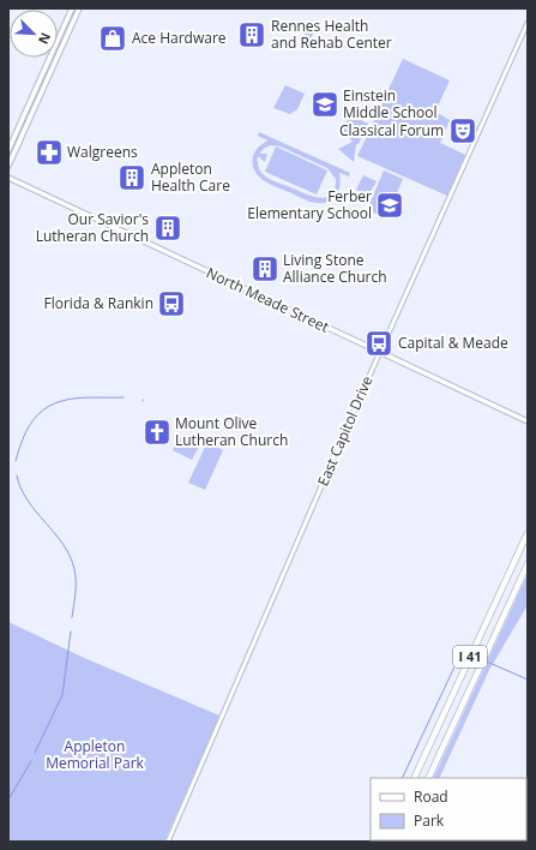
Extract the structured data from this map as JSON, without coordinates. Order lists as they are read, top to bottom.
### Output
{
  "streets": {
    "highway": ["I 41"],
    "main road": ["North Meade Street"],
    "street": ["East Capitol Drive"]
  },
  "crossings": [
    ["North Meade Street", "East Capitol Drive"]
  ],
  "parks": ["Appleton Memorial Park"],
  "places": {
    "building": [
      "Rennes Health and Rehab Center",
      "Appleton Health Care",
      "Our Savior's Lutheran Church",
      "Living Stone Alliance Church"
    ],
    "shop": ["Ace Hardware"],
    "school or university": ["Einstein Middle School", "Ferber Elementary School"],
    "theatre": ["Classical Forum"],
    "pharmacy": ["Walgreens"],
    "bus stop": ["Florida & Rankin", "Capital & Meade"],
    "church": ["Mount Olive Lutheran Church"]
  },
  "legend": ["Road", "Park"],
  "north": "bottom right"
}
